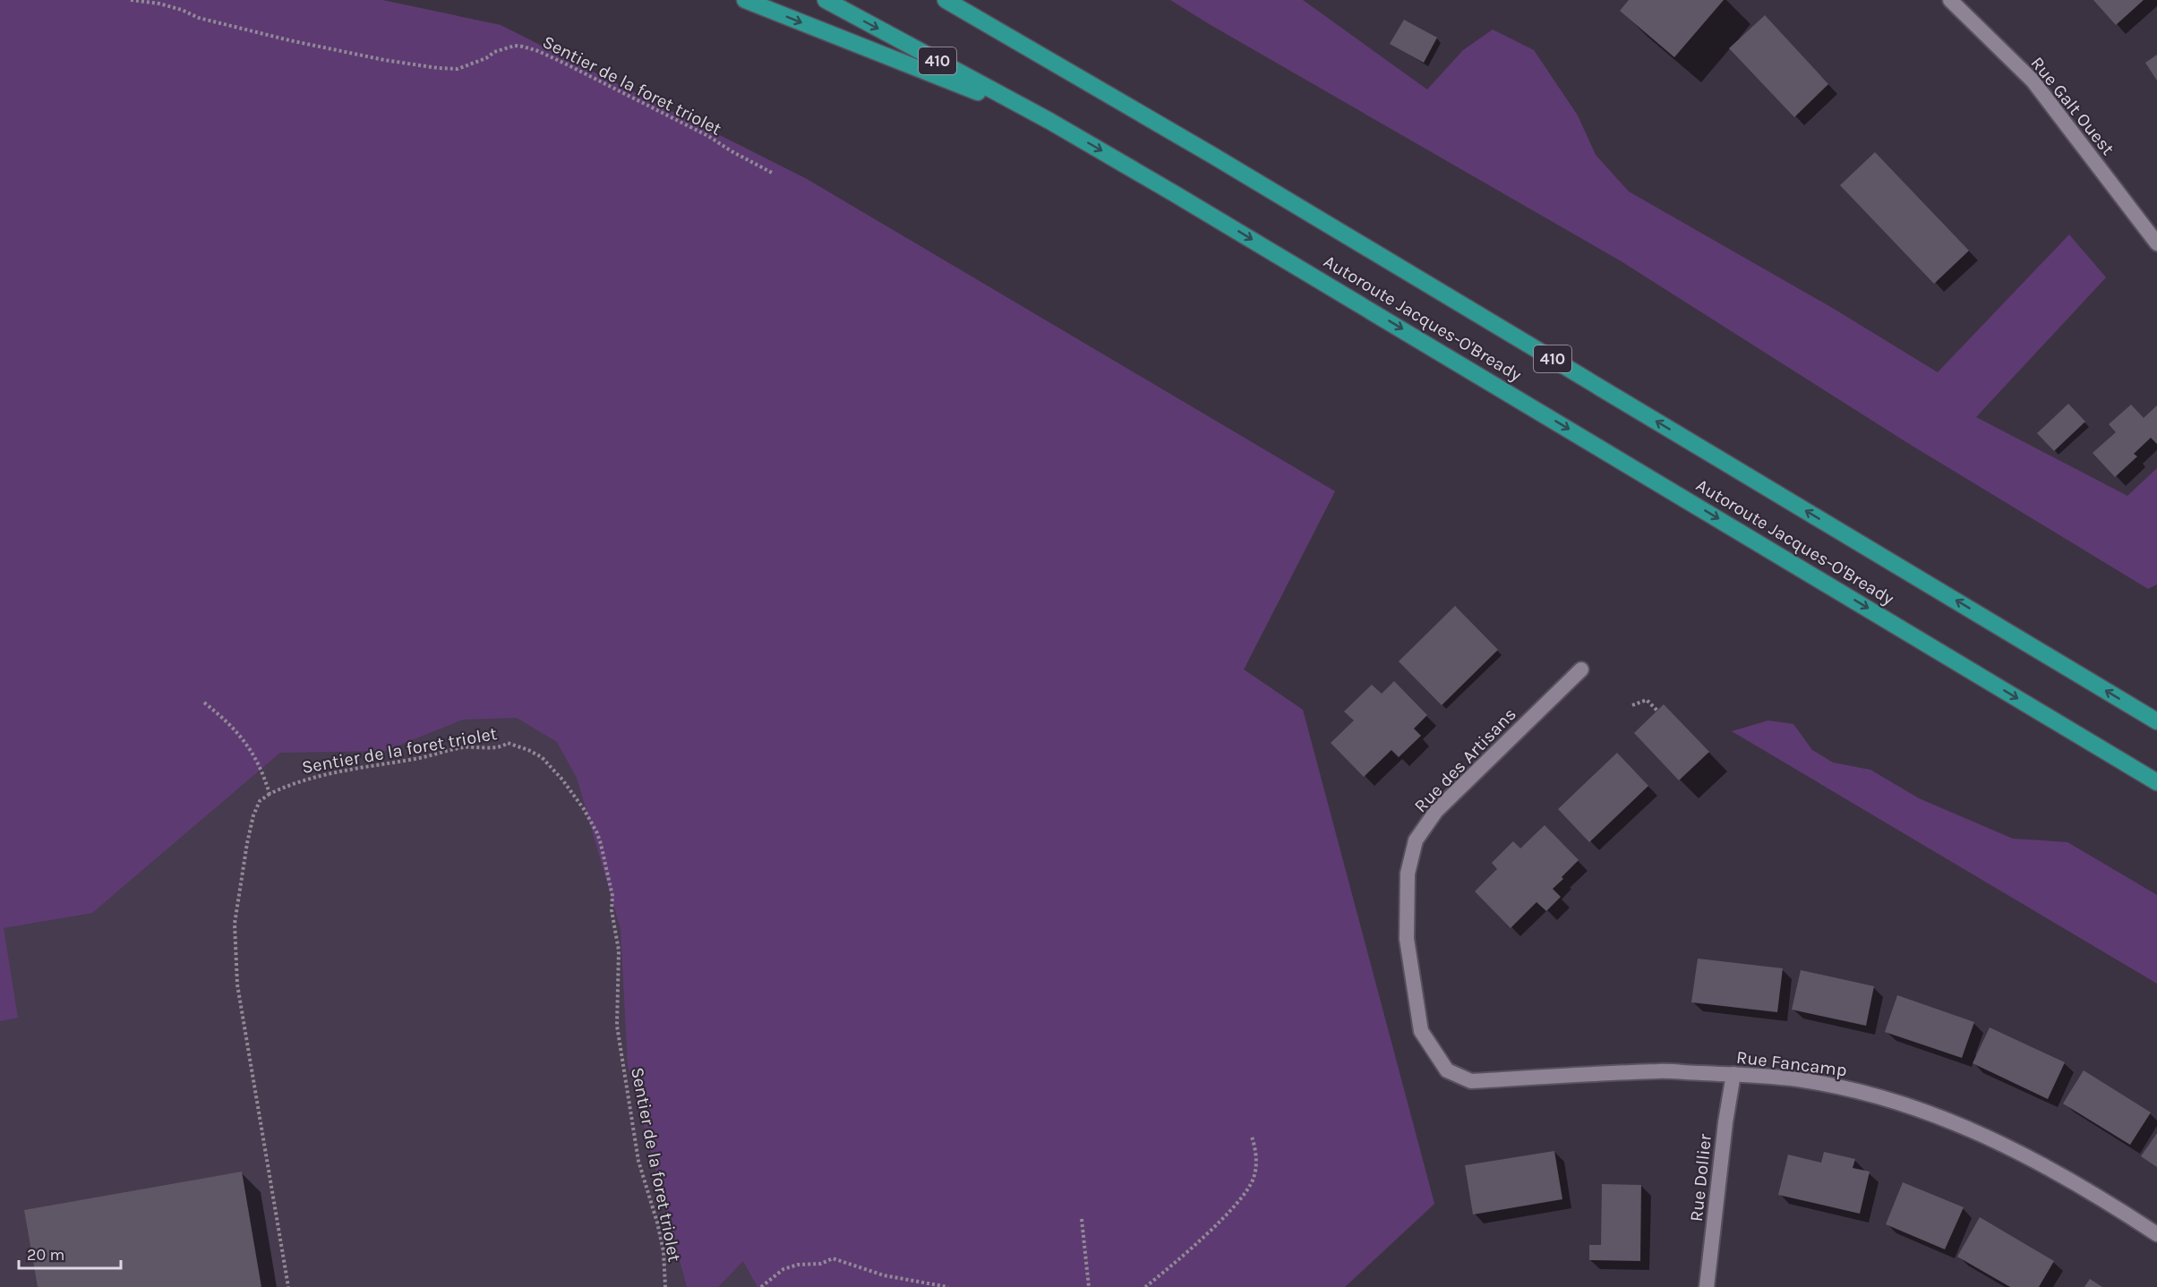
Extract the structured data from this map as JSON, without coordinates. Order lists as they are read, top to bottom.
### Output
{
  "streets": {
    "highway": ["410", "Autoroute Jacques-O'Bready"],
    "street": [
      "Rue Galt Ouest",
      "Rue des Artisans",
      "Rue Fancamp",
      "Rue Dollier"
    ],
    "path": ["Sentier de la foret triolet"]
  },
  "crossings": [
    ["Rue des Artisans", "Rue Fancamp"],
    ["Rue Fancamp", "Rue Dollier"]
  ],
  "scale_bar": "20 m"
}
